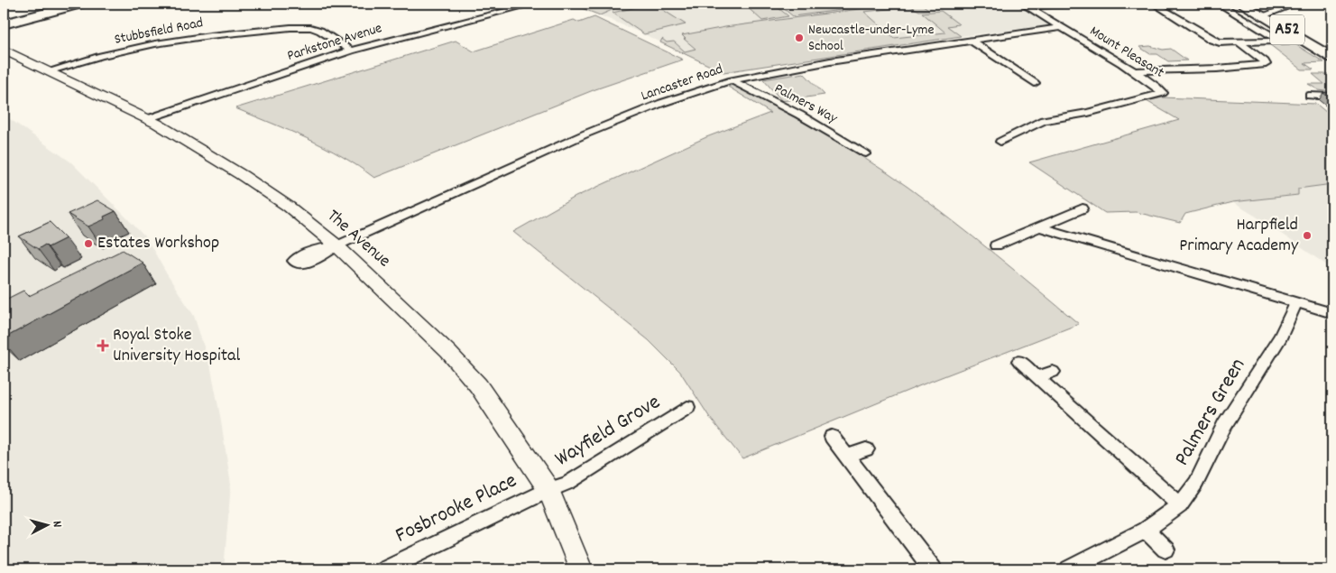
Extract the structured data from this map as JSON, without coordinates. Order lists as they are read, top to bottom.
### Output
{
  "streets": {
    "main road": ["A52"],
    "street": [
      "Stubbsfield Road",
      "Parkstone Avenue",
      "Mount Pleasant",
      "Lancaster Road",
      "Palmers Way",
      "The Avenue",
      "Palmers Green",
      "Wayfield Grove",
      "Fosbrooke Place"
    ]
  },
  "crossings": [
    ["Stubbsfield Road", "Parkstone Avenue"],
    ["Stubbsfield Road", "The Avenue"],
    ["Parkstone Avenue", "The Avenue"],
    ["Mount Pleasant", "Lancaster Road"],
    ["Lancaster Road", "Palmers Way"],
    ["Lancaster Road", "The Avenue"],
    ["The Avenue", "Wayfield Grove"],
    ["The Avenue", "Fosbrooke Place"],
    ["Wayfield Grove", "Fosbrooke Place"]
  ],
  "places": {
    "other": ["Newcastle-under-Lyme School", "Harpfield Primary Academy", "Estates Workshop"],
    "health": ["Royal Stoke University Hospital"]
  },
  "north": "right"
}
